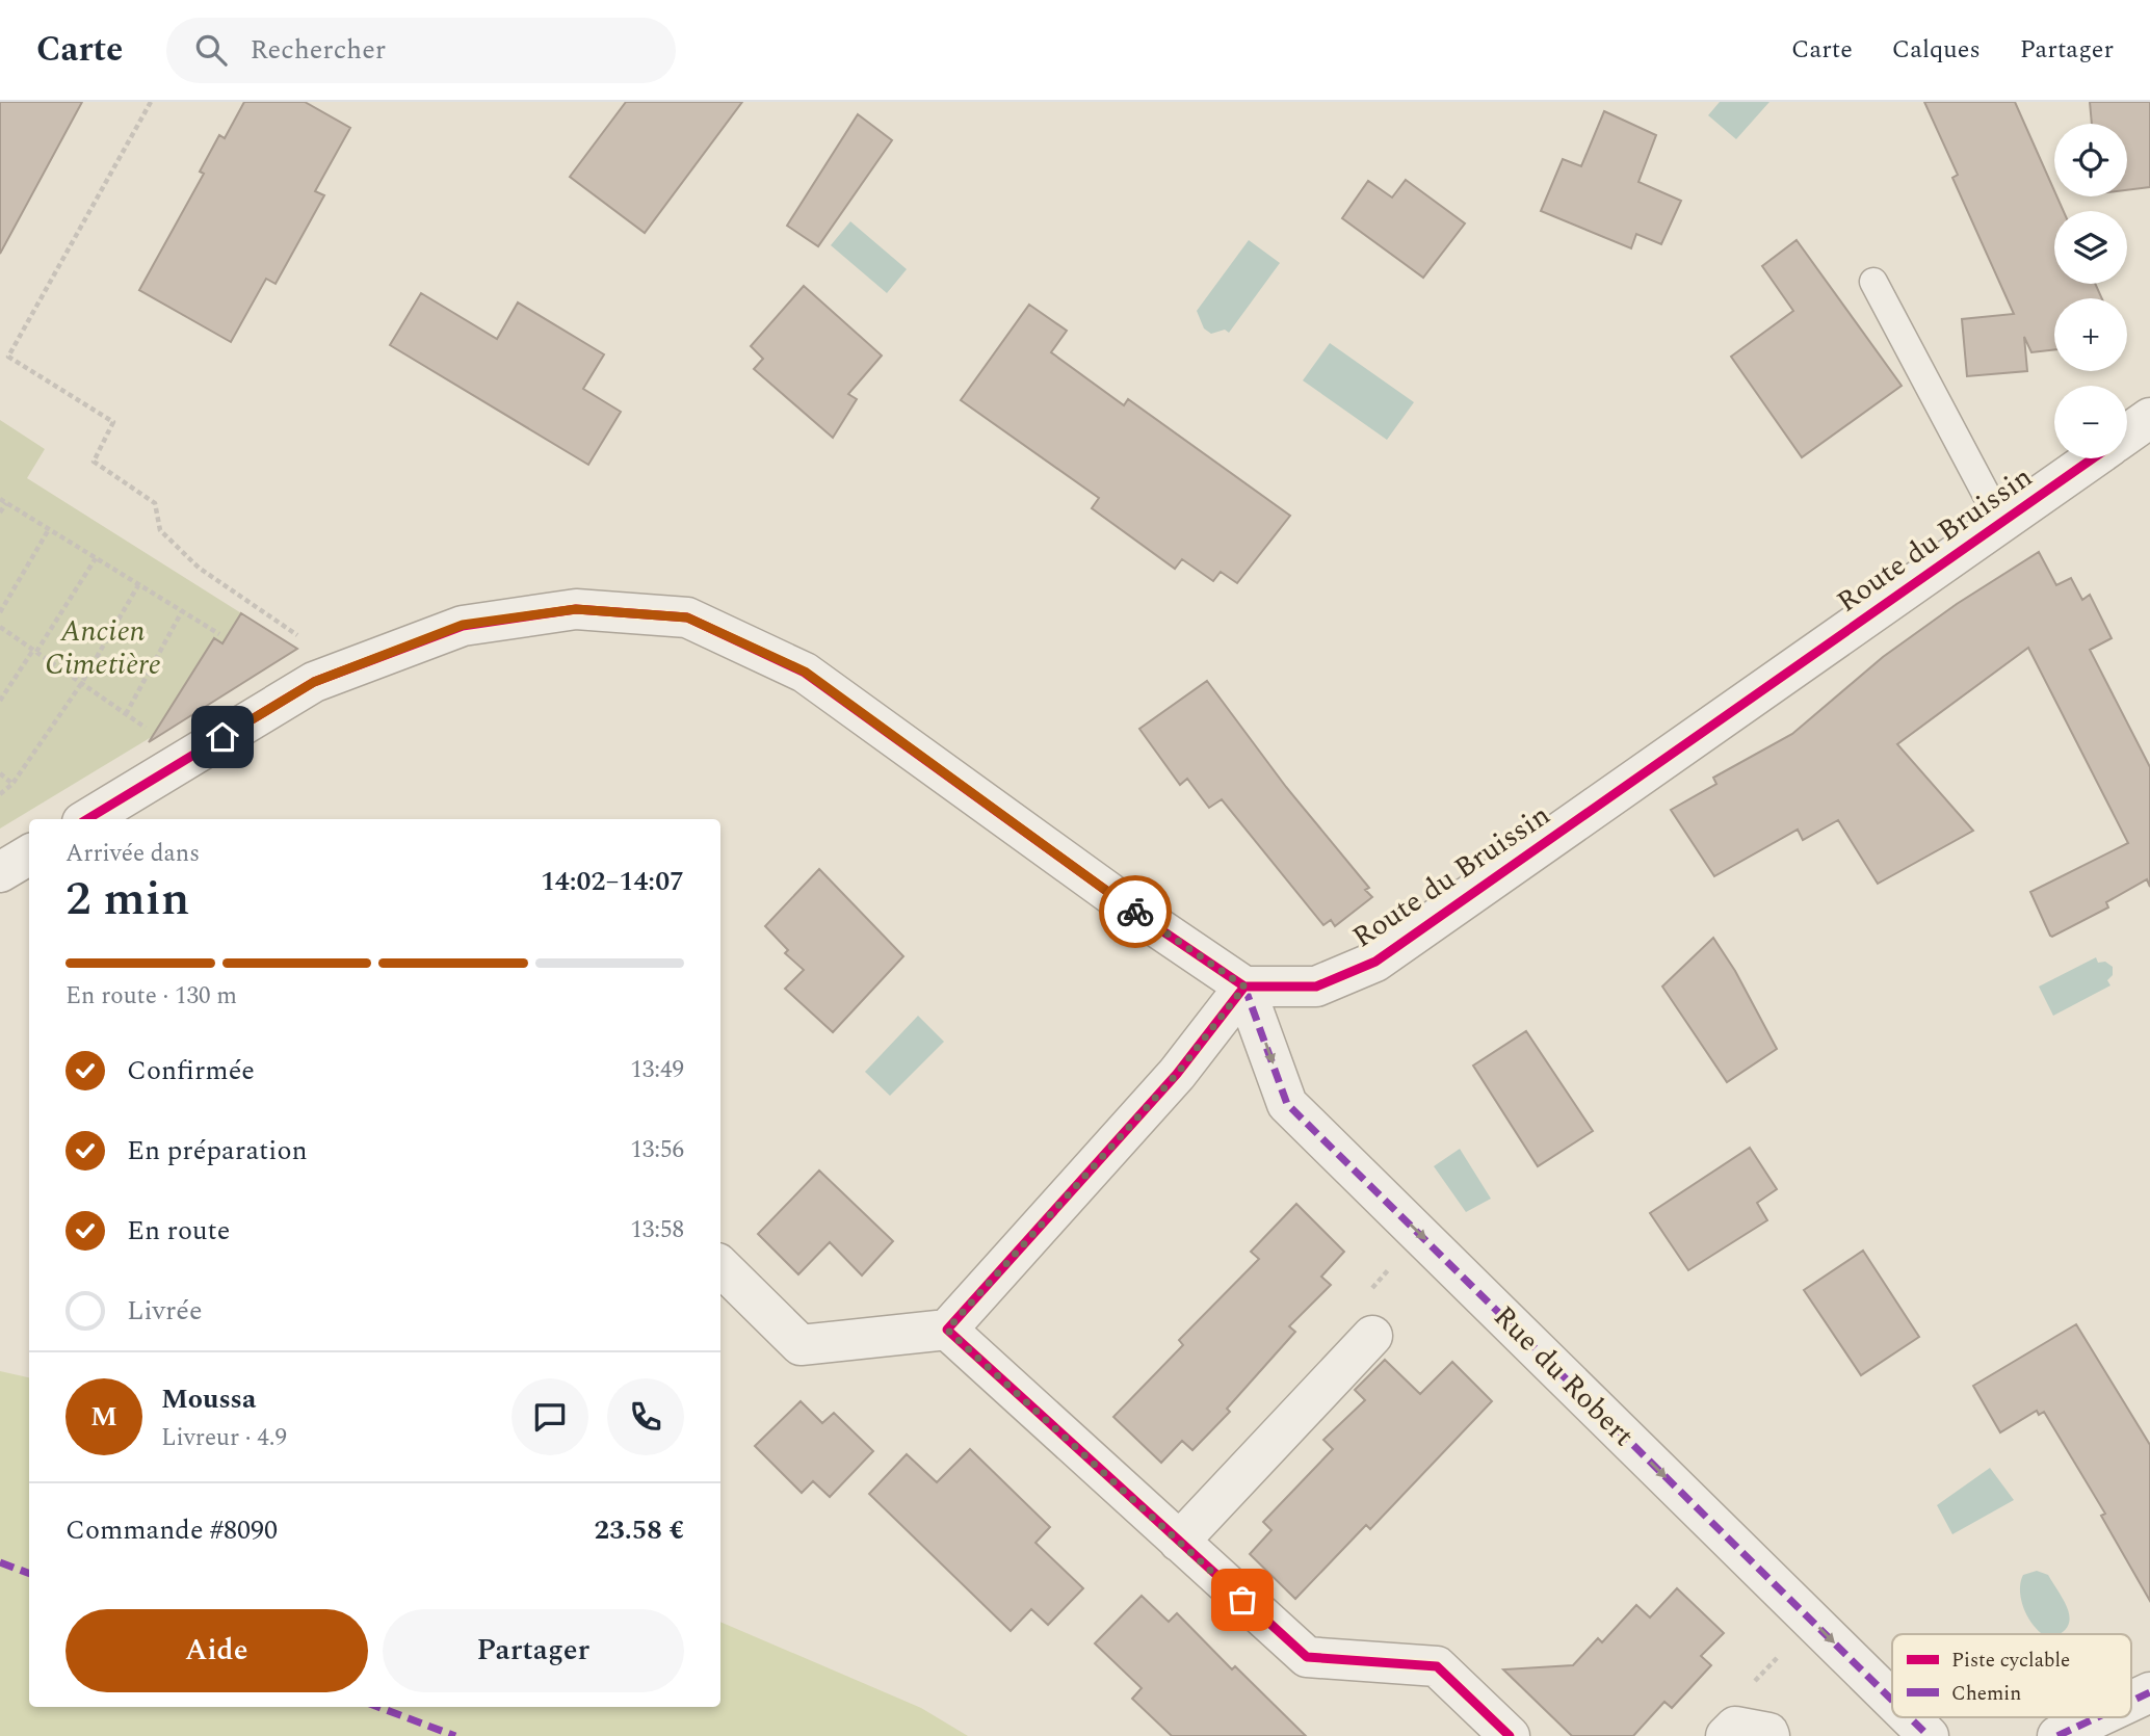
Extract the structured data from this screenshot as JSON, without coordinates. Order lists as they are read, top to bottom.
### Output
{
  "streets": {
    "street": ["Route du Bruissin", "Rue du Robert"]
  },
  "crossings": [
    ["Route du Bruissin", "Rue du Robert"]
  ],
  "one_way": ["Rue du Robert"],
  "parks": ["Ancien Cimetière"],
  "legend": ["Piste cyclable", "Chemin"],
  "page": {
    "header": "Carte",
    "search": "Rechercher",
    "nav": ["Carte", "Calques", "Partager"],
    "map_buttons": ["+", "−"],
    "heading": ["2 min", "Arrivée dans", "14:02–14:07"],
    "panel": [
      "Moussa",
      "Livreur · 4.9",
      "Commande #8090",
      "23.58 €"
    ],
    "bar": "En route · 130 m",
    "list": [
      ["Confirmée", "13:49"],
      ["En préparation", "13:56"],
      ["En route", "13:58"],
      "Livrée"
    ],
    "round": "M",
    "buttons": ["Aide", "Partager"]
  }
}
